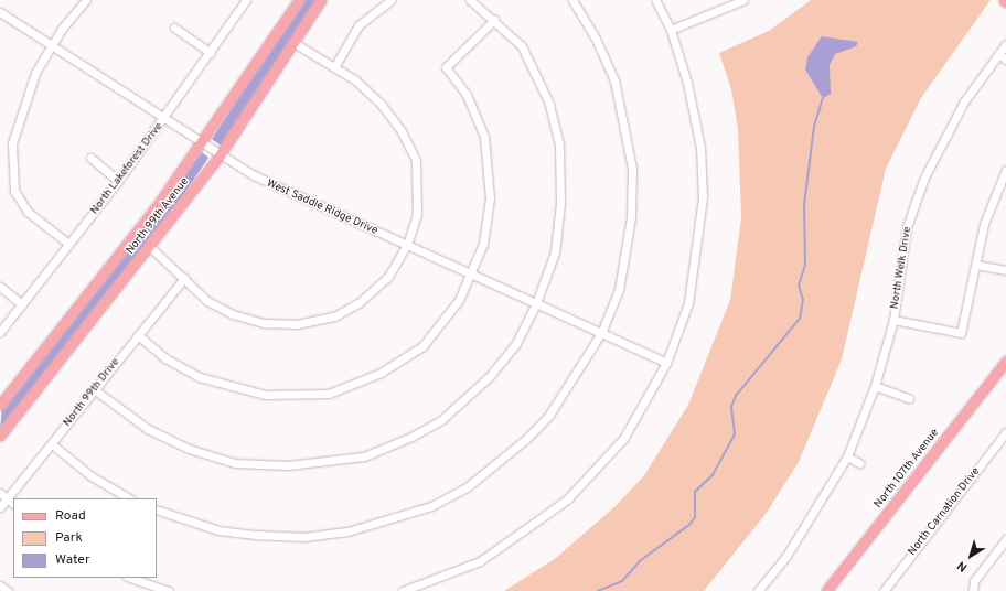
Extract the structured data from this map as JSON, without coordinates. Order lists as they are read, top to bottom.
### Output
{
  "streets": {
    "main road": ["North 99th Avenue", "North 107th Avenue"],
    "street": [
      "North Lakeforest Drive",
      "West Saddle Ridge Drive",
      "North Welk Drive",
      "North 99th Drive",
      "North Carnation Drive"
    ]
  },
  "crossings": [
    ["North Lakeforest Drive", "West Saddle Ridge Drive"],
    ["West Saddle Ridge Drive", "North 99th Avenue"]
  ],
  "legend": ["Road", "Park", "Water"],
  "north": "bottom left"
}
